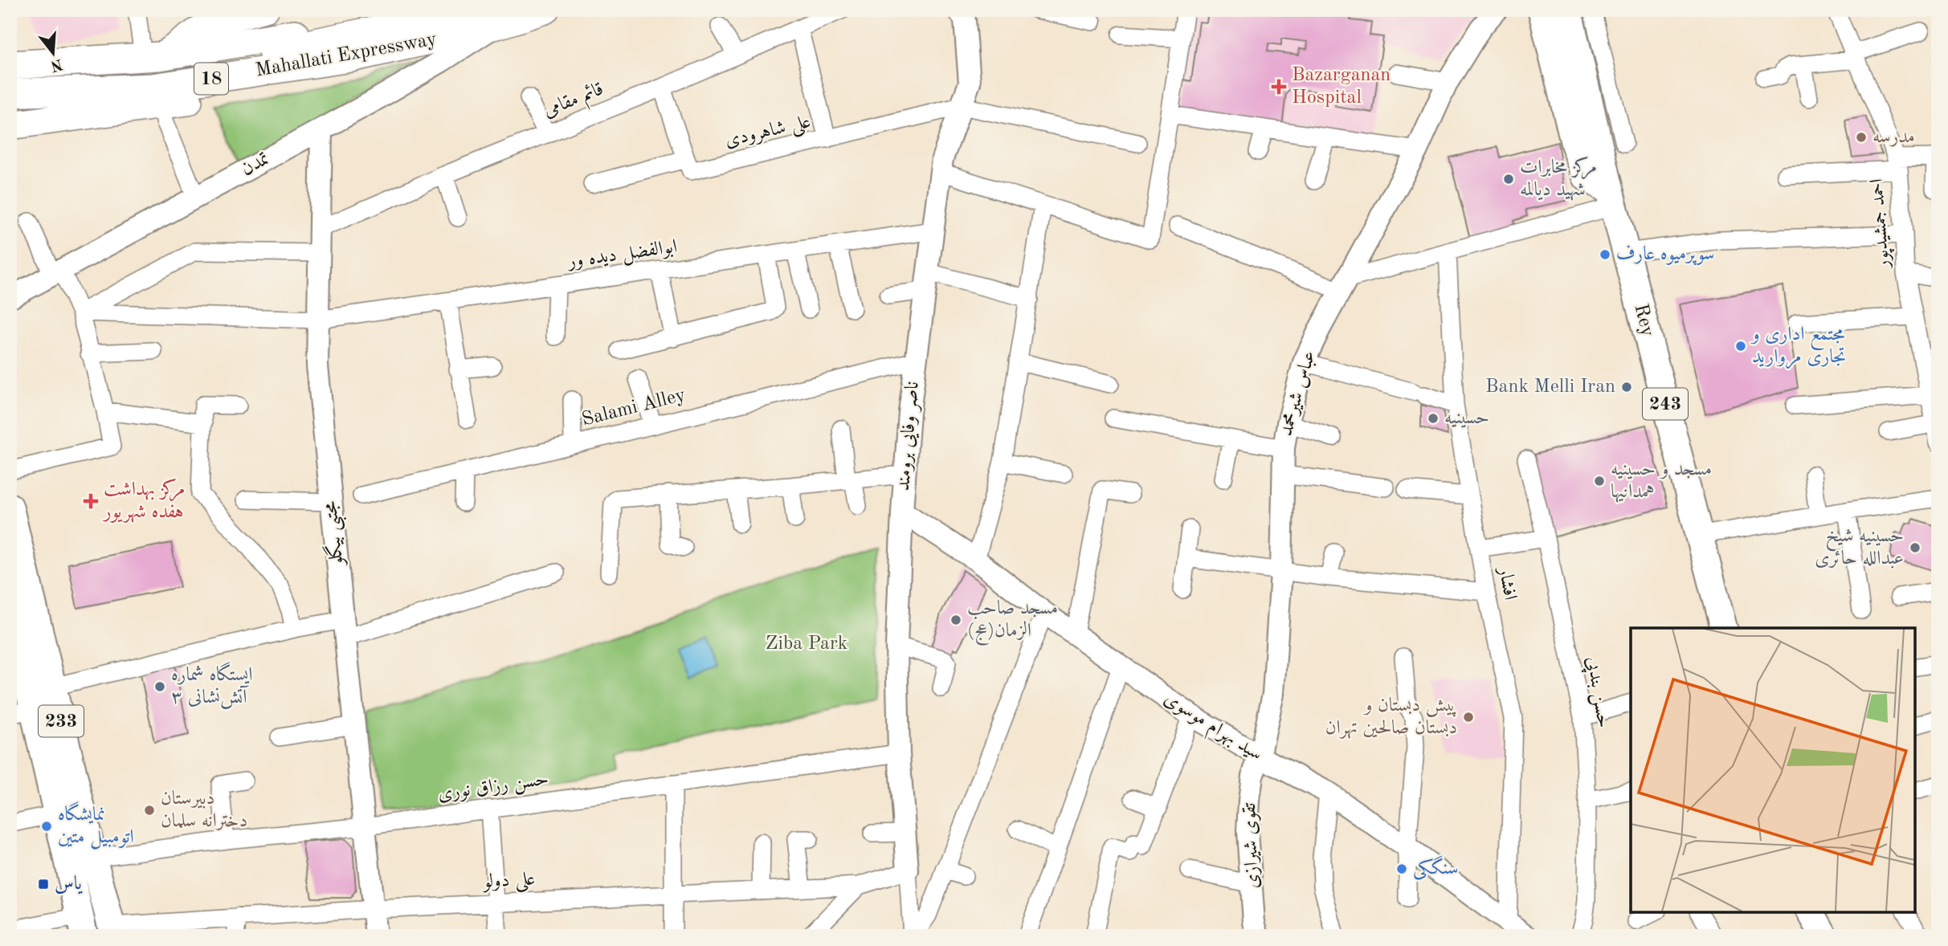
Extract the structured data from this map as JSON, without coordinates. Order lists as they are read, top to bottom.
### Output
{
  "streets": {
    "highway": ["Mahallati Expressway", "18"],
    "main road": ["Rey", "243", "233"],
    "street": [
      "قائم مقامی",
      "علی شاهرودی",
      "تمدن",
      "احمد جمشیدپور",
      "ابوالفضل دیده ور",
      "عباس شیرمحمد",
      "Salami Alley",
      "ناصر وفایی برومند",
      "مجتبی بیگلو",
      "افشار",
      "حسن بندپی",
      "سید بهرام موسوی",
      "حسن رزاق نوری",
      "تقوی شیرازی",
      "علی دولو"
    ]
  },
  "crossings": [
    ["Mahallati Expressway", "تمدن"],
    ["قائم مقامی", "مجتبی بیگلو"],
    ["علی شاهرودی", "ناصر وفایی برومند"],
    ["تمدن", "مجتبی بیگلو"],
    ["ابوالفضل دیده ور", "ناصر وفایی برومند"],
    ["ابوالفضل دیده ور", "مجتبی بیگلو"],
    ["عباس شیرمحمد", "سید بهرام موسوی"],
    ["عباس شیرمحمد", "تقوی شیرازی"],
    ["Salami Alley", "ناصر وفایی برومند"],
    ["ناصر وفایی برومند", "سید بهرام موسوی"],
    ["ناصر وفایی برومند", "حسن رزاق نوری"],
    ["ناصر وفایی برومند", "علی دولو"],
    ["مجتبی بیگلو", "حسن رزاق نوری"],
    ["مجتبی بیگلو", "علی دولو"],
    ["افشار", "سید بهرام موسوی"],
    ["233", "حسن رزاق نوری"],
    ["233", "علی دولو"],
    ["سید بهرام موسوی", "تقوی شیرازی"]
  ],
  "parks": ["Ziba Park"],
  "places": {
    "health": ["Bazarganan Hospital", "مرکز بهداشت هفده شهریور"],
    "other": [
      "مدرسه",
      "مرکز مخابرات شهید دیالمه",
      "سوپرمیوه عارف",
      "مجتمع اداری و تجاری مروارید",
      "Bank Melli Iran",
      "حسینیه",
      "مسجد و حسینیه همدانیها",
      "حسینیه شیخ عبدالله حائری",
      "مسجد صاحب الزمان(عج)",
      "ایستگاه شماره ۳ آتش‌نشانی",
      "پیش دبستان و دبستان صالحین تهران",
      "دبیرستان دخترانه سلمان",
      "نمایشگاه اتومبیل متین",
      "سنگکی"
    ],
    "transit": ["یاس"]
  },
  "north": "bottom"
}
